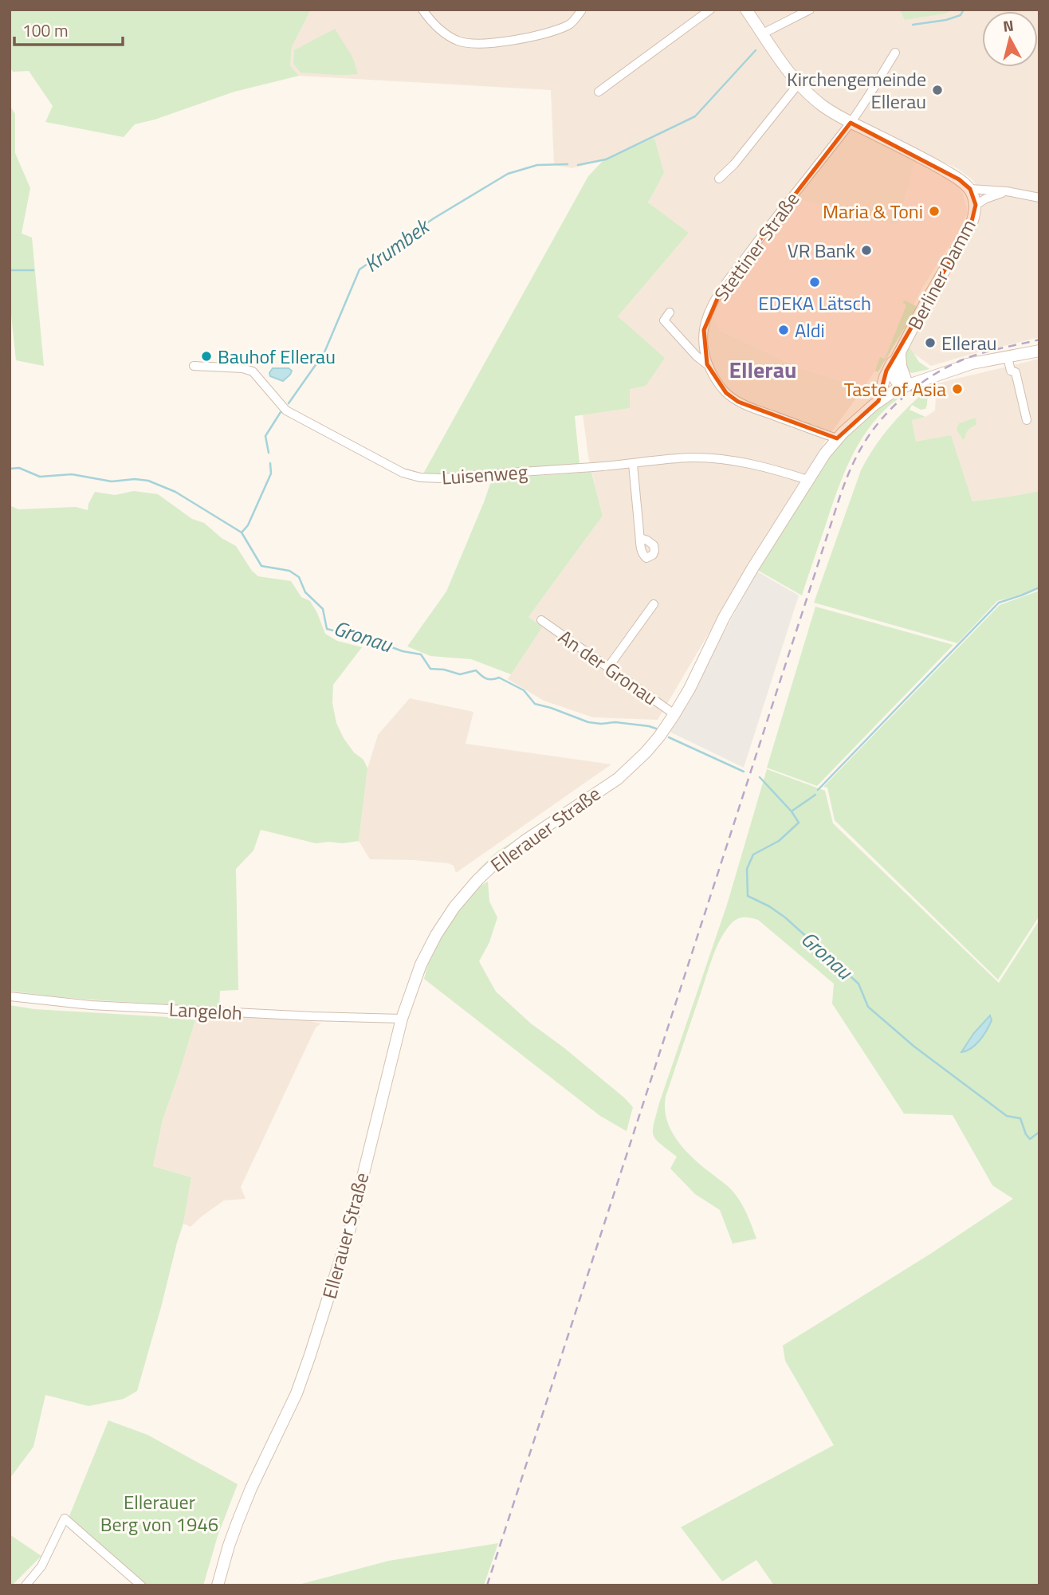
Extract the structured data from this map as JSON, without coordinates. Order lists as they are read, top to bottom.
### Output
{
  "streets": {
    "main road": ["Berliner Damm", "Ellerauer Straße"],
    "street": [
      "Stettiner Straße",
      "Luisenweg",
      "An der Gronau",
      "Langeloh"
    ]
  },
  "crossings": [
    ["Stettiner Straße", "Berliner Damm"],
    ["Stettiner Straße", "Ellerauer Straße"],
    ["Berliner Damm", "Ellerauer Straße"],
    ["Luisenweg", "Ellerauer Straße"],
    ["An der Gronau", "Ellerauer Straße"],
    ["Ellerauer Straße", "Langeloh"]
  ],
  "districts": ["Ellerau"],
  "water": ["Krumbek", "Gronau"],
  "parks": ["Ellerauer Berg von 1946"],
  "places": [
    "Kirchengemeinde Ellerau",
    "Maria & Toni",
    "VR Bank",
    "EDEKA Lätsch",
    "Aldi",
    "Ellerau",
    "Bauhof Ellerau",
    "Taste of Asia"
  ],
  "scale_bar": "100 m",
  "north": "top"
}
